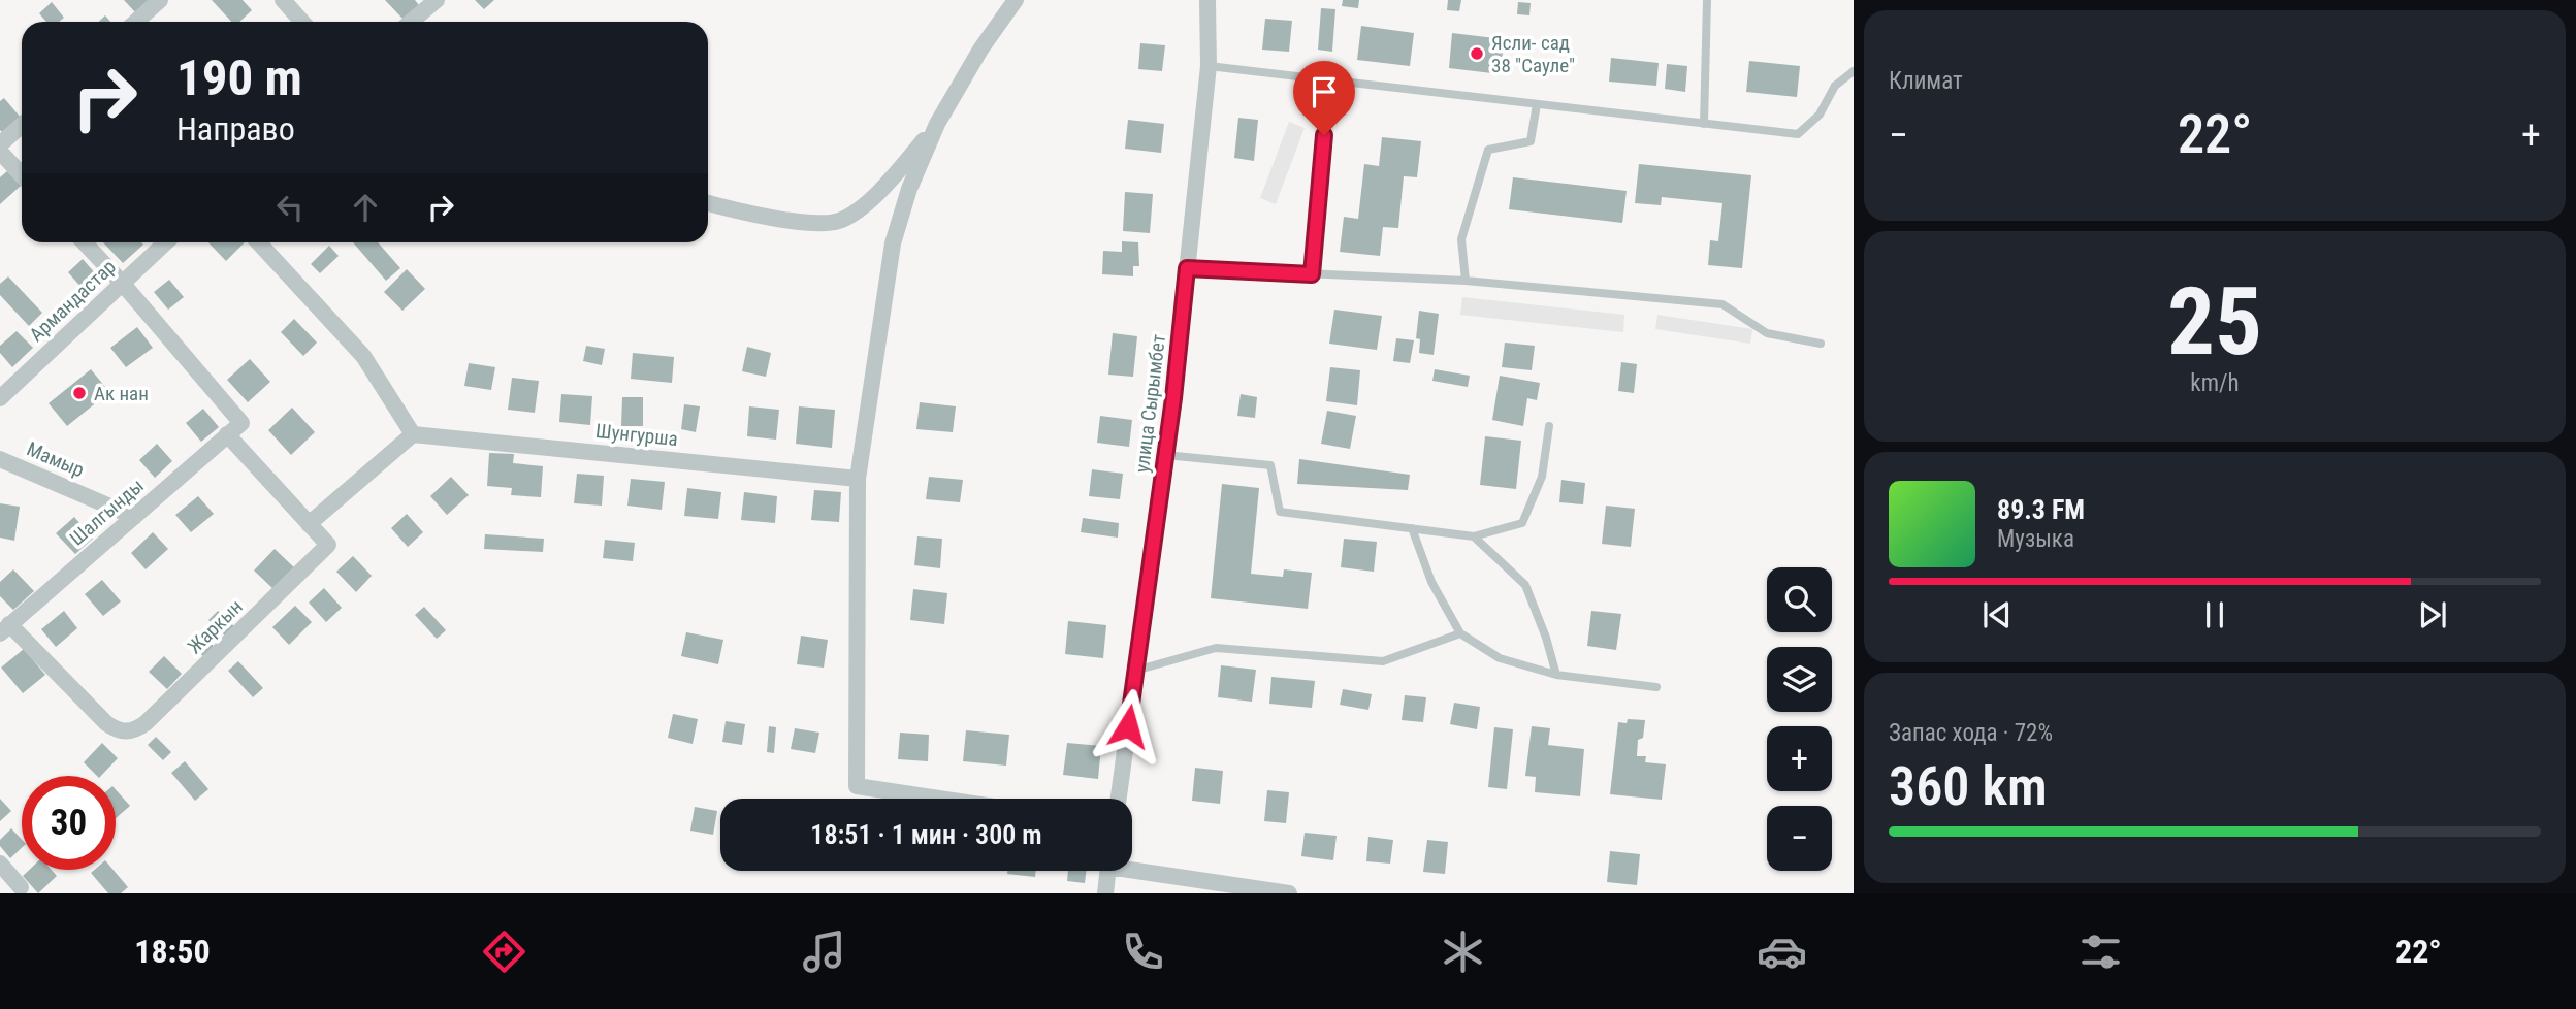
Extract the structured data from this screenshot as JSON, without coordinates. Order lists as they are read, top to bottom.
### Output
{
  "streets": {
    "street": [
      "Армандастар",
      "улица Сырымбет",
      "Шунгурша",
      "Мамыр",
      "Шалгынды",
      "Жаркын"
    ]
  },
  "crossings": [
    ["Армандастар", "Шалгынды"],
    ["Мамыр", "Шалгынды"],
    ["Шалгынды", "Жаркын"]
  ],
  "places": ["Ясли- сад 38 \"Сауле\"", "Ак нан"],
  "page": {
    "tile": [
      "Климат",
      ["25", "km/h"],
      ["Запас хода · 72%", "360 km"]
    ],
    "turn": ["190 m", "Направо"],
    "heat": ["−", "22°", "+"],
    "song": ["89.3 FM", "Музыка"],
    "map_buttons": ["+", "−"],
    "limit": "30",
    "trip": "18:51 · 1 мин · 300 m",
    "tabs": ["18:50", "22°"]
  }
}
